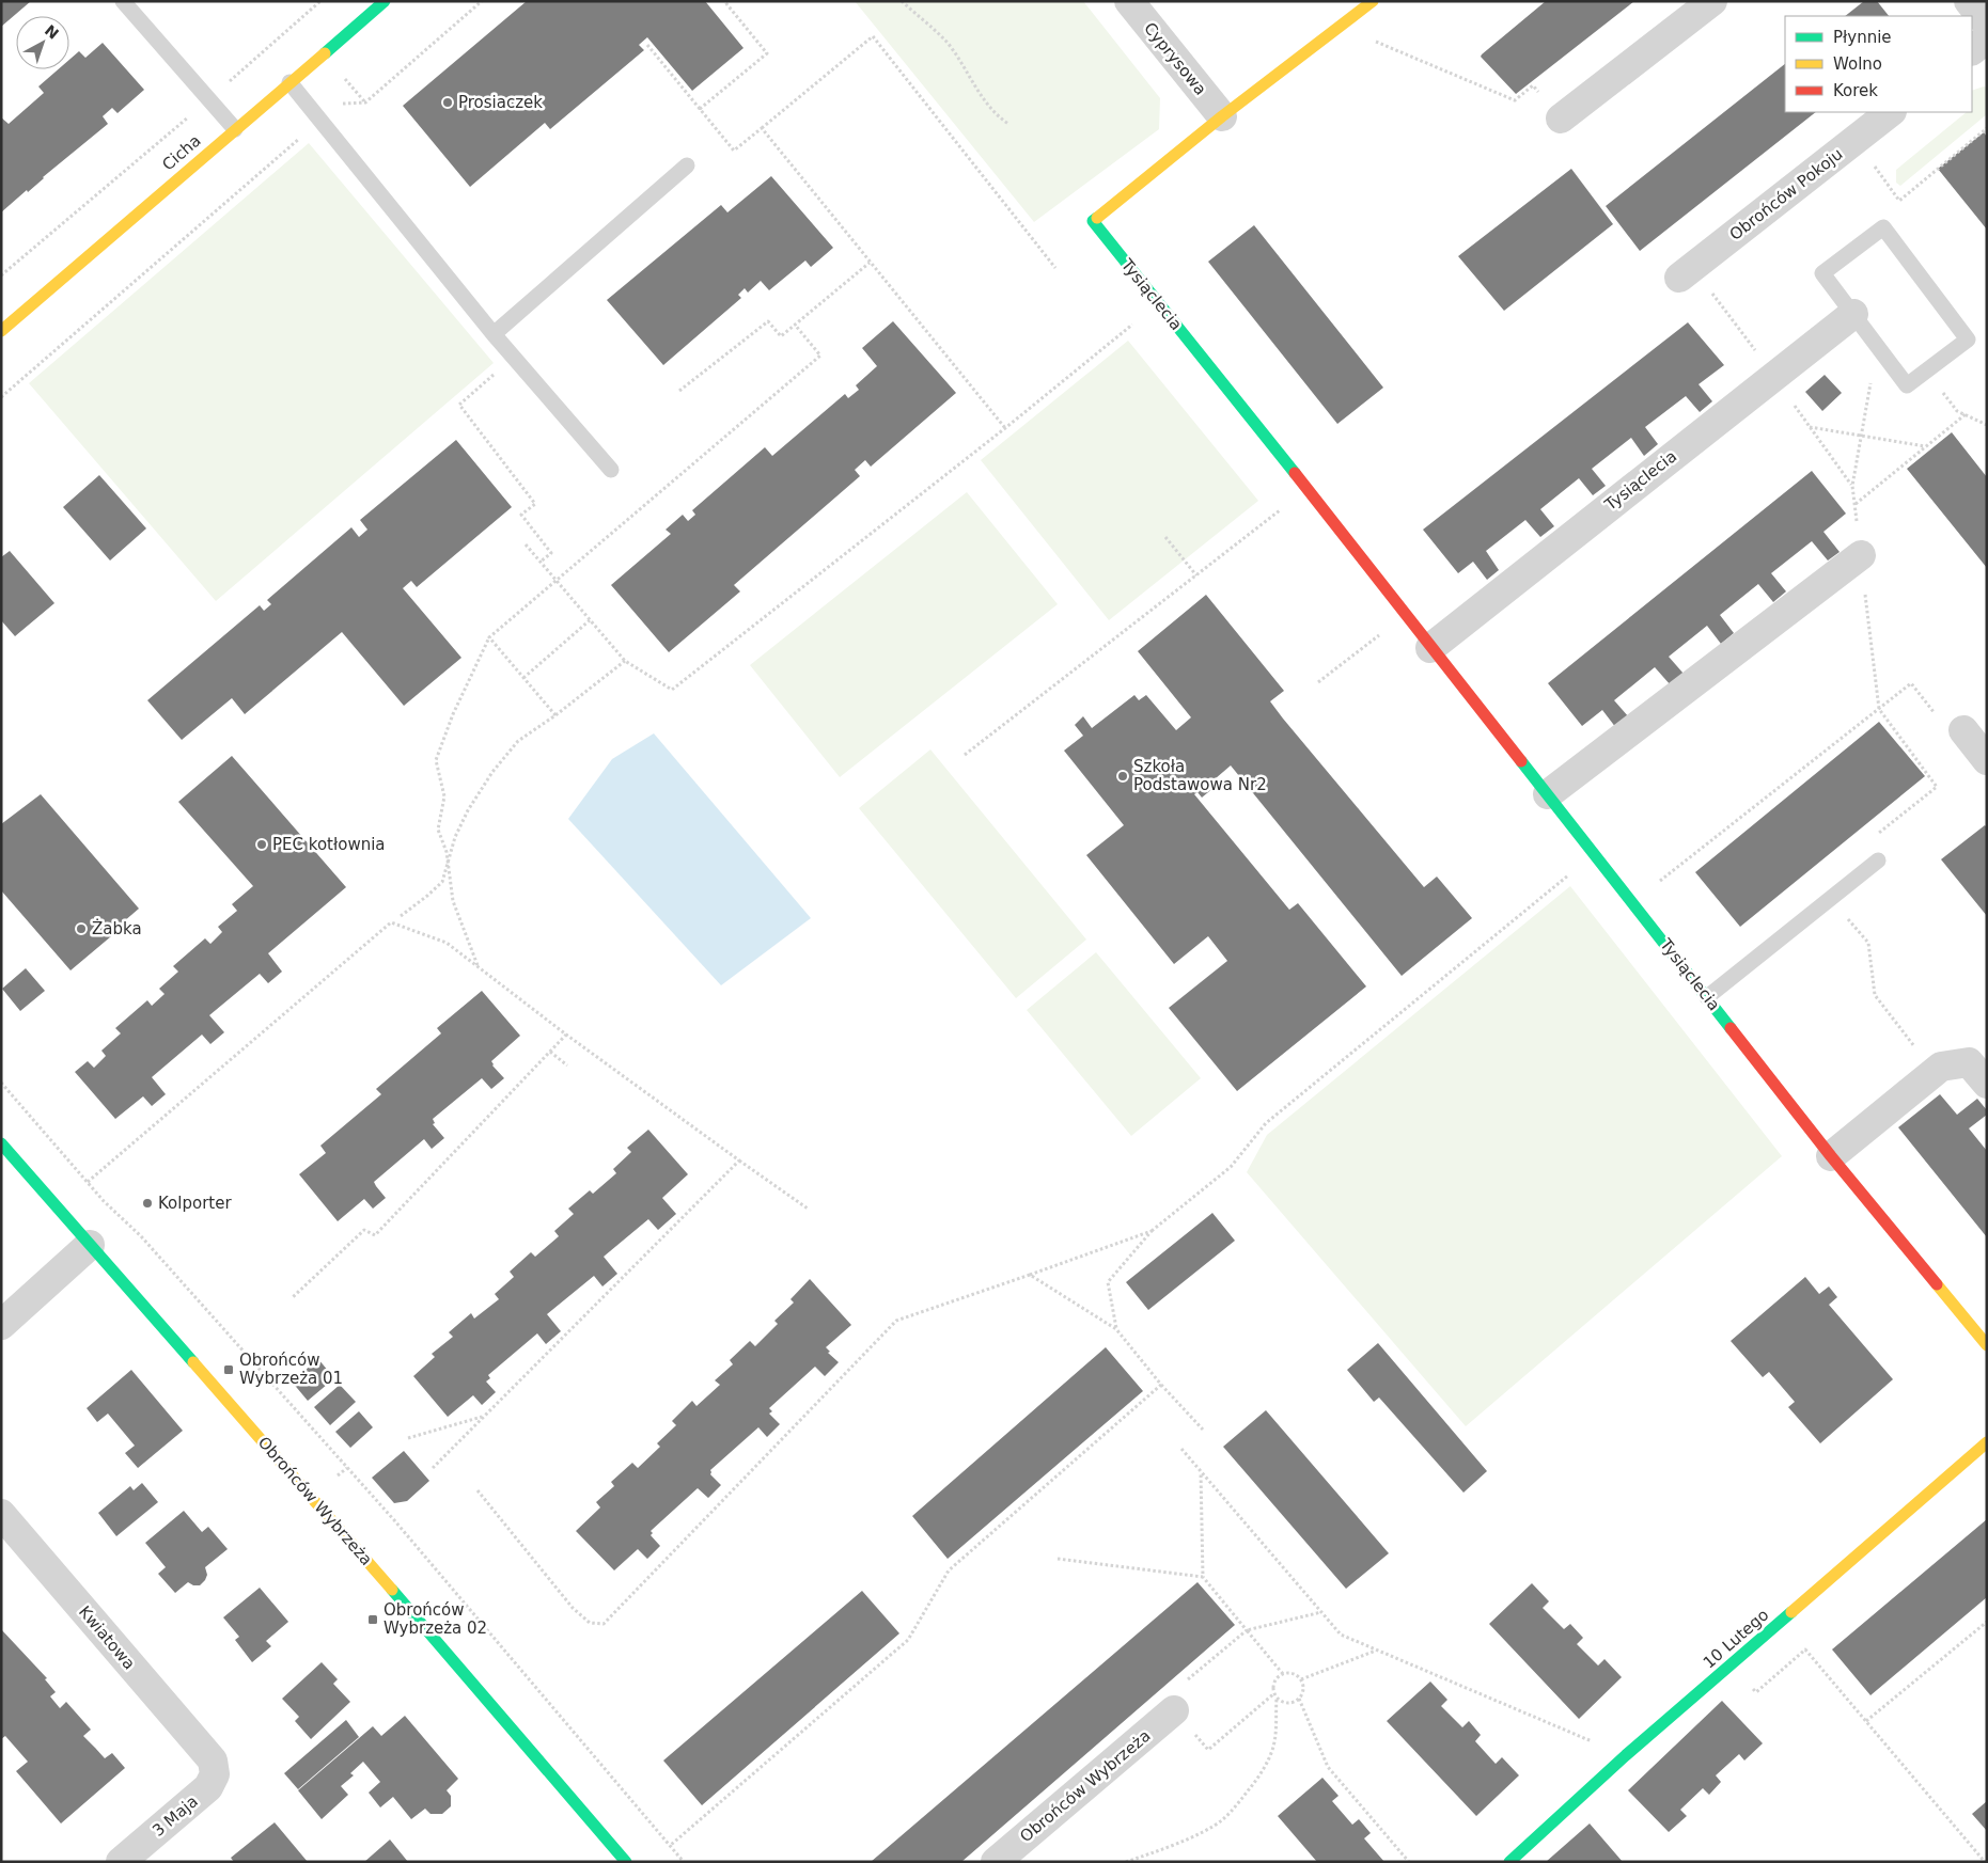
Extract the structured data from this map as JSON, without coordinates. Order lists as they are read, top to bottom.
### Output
{
  "streets": {
    "street": [
      "Cyprysowa",
      "Cicha",
      "Obrońców Pokoju",
      "Tysiąclecia",
      "Obrońców Wybrzeża",
      "Kwiatowa",
      "10 Lutego",
      "3 Maja"
    ]
  },
  "crossings": [
    ["Cyprysowa", "Tysiąclecia"],
    ["Kwiatowa", "3 Maja"]
  ],
  "places": {
    "other": [
      "Prosiaczek",
      "Szkoła Podstawowa Nr2",
      "PEC kotłownia",
      "Żabka",
      "Kolporter"
    ],
    "transit": ["Obrońców Wybrzeża 01", "Obrońców Wybrzeża 02"]
  },
  "legend": ["Płynnie", "Wolno", "Korek"],
  "north": "top right"
}
